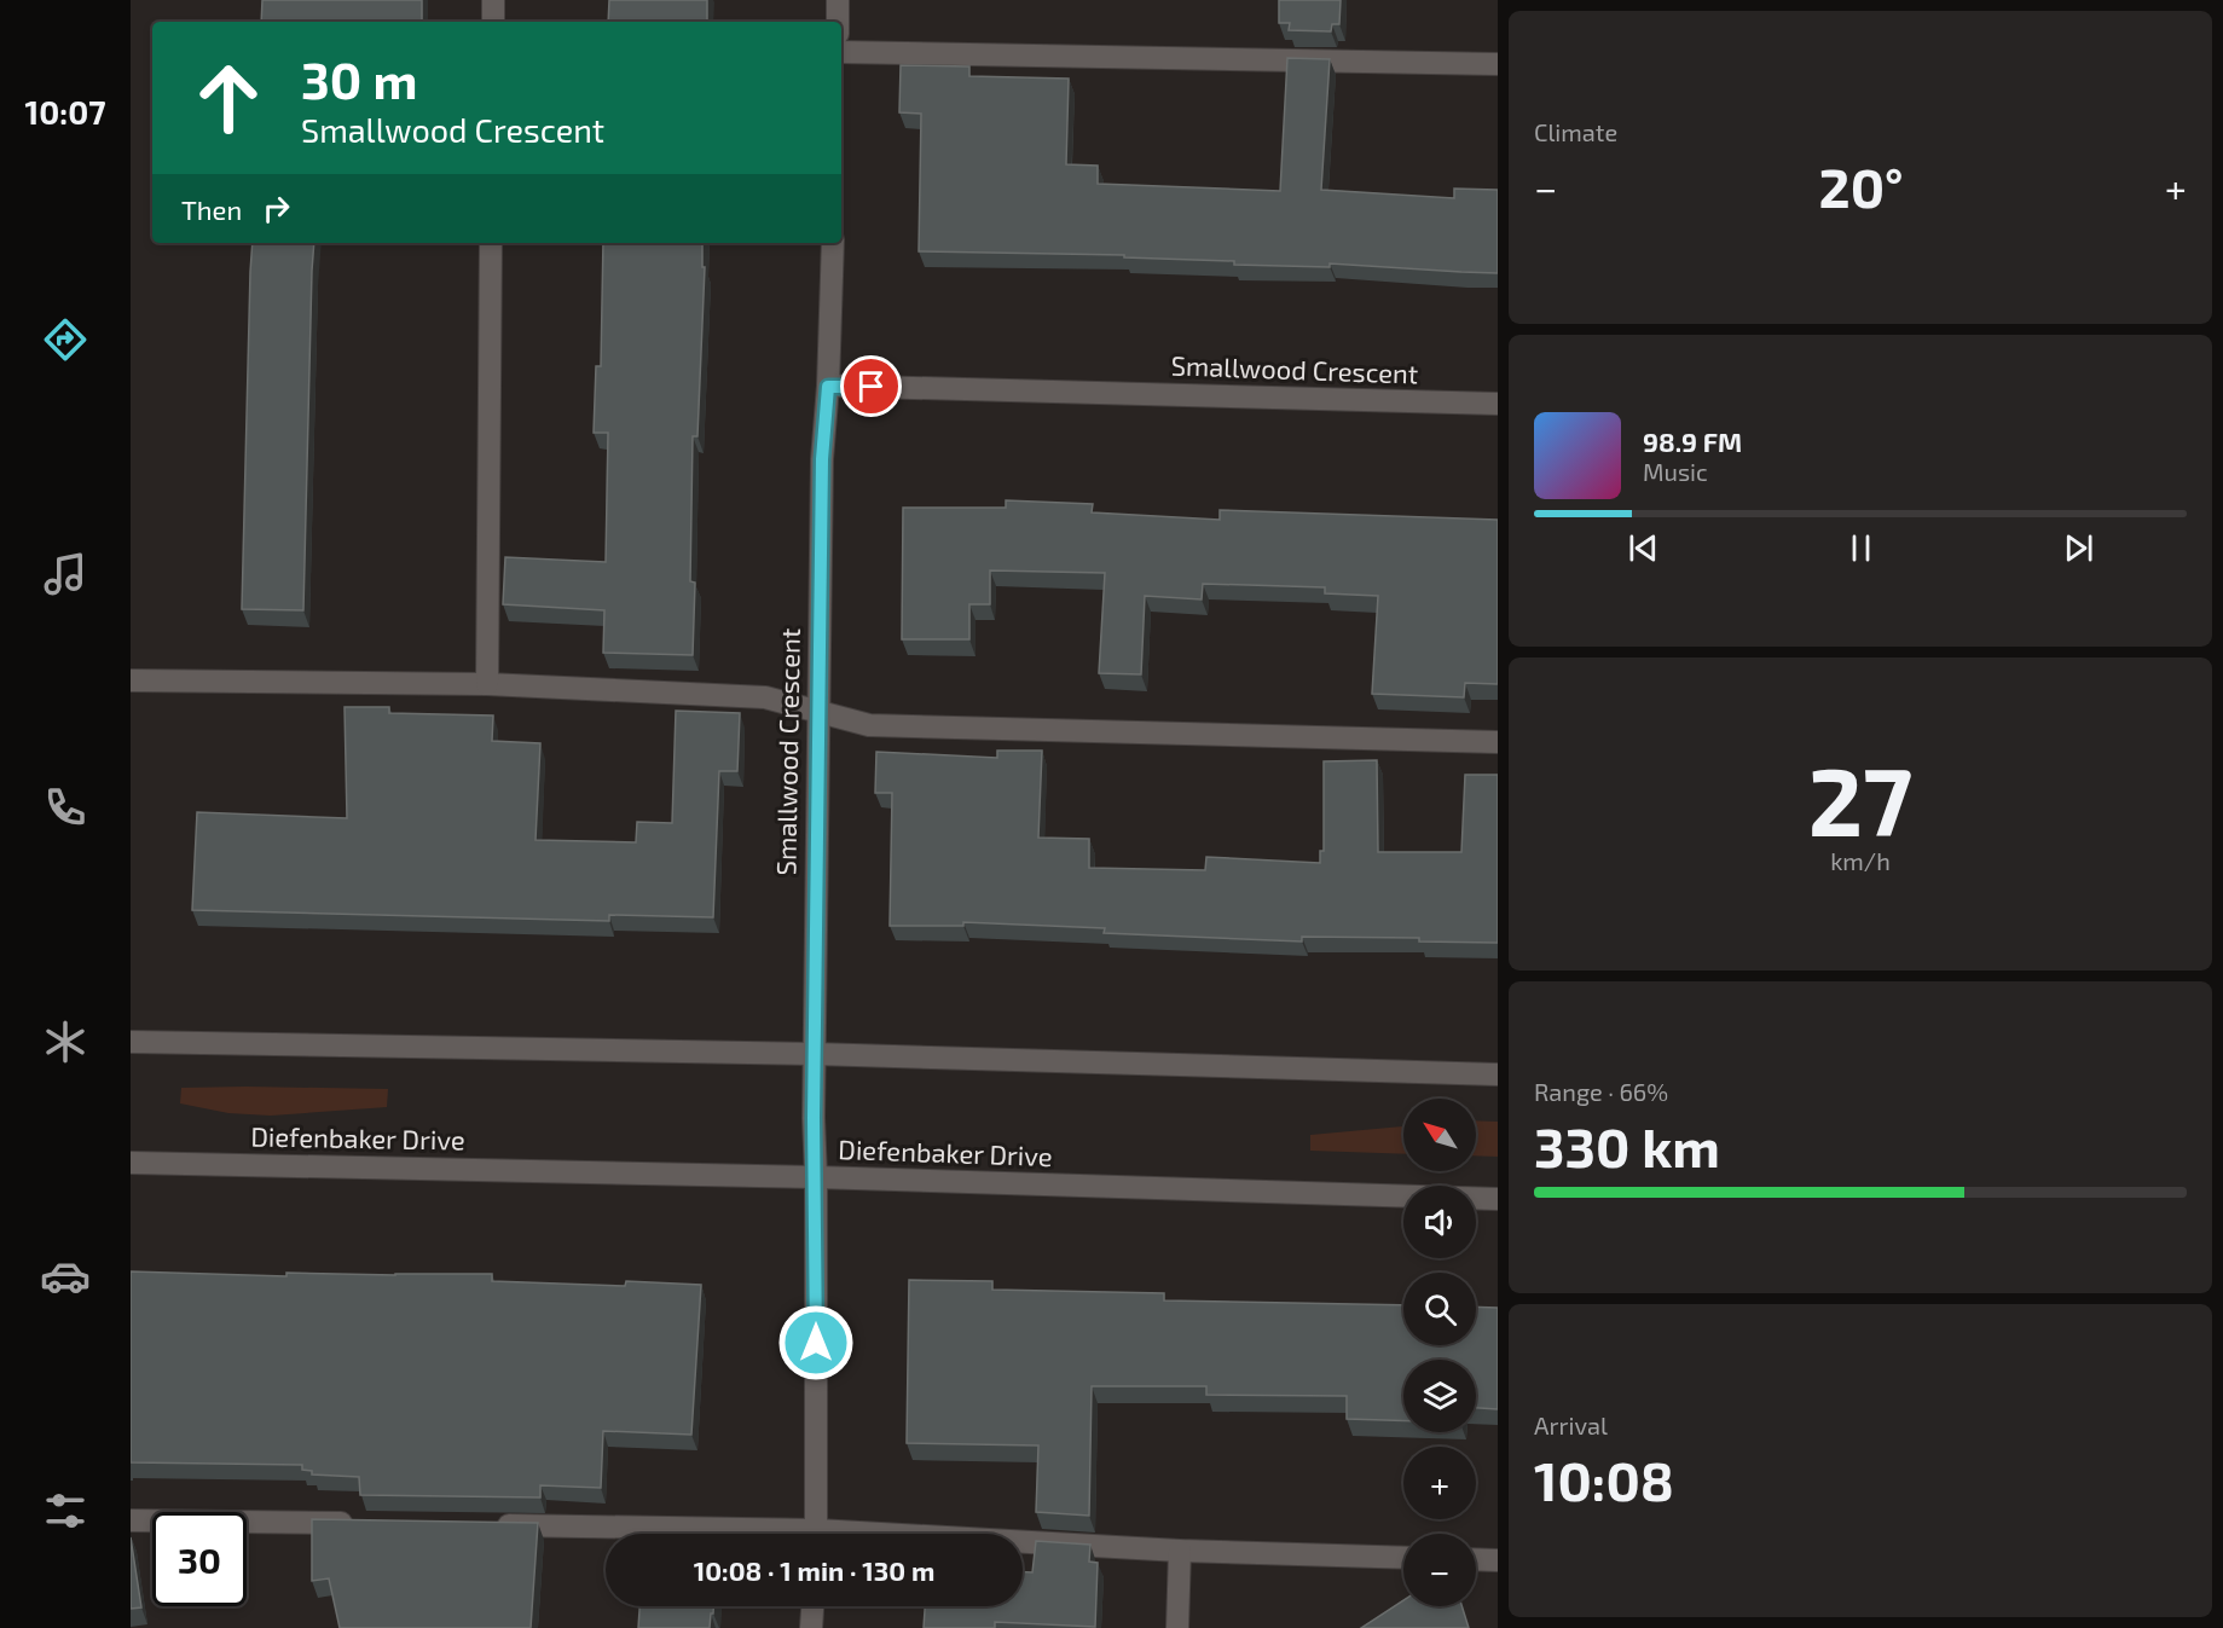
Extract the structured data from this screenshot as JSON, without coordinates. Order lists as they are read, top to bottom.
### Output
{
  "streets": {
    "street": ["Smallwood Crescent", "Diefenbaker Drive"]
  },
  "crossings": [
    ["Smallwood Crescent", "Diefenbaker Drive"]
  ],
  "north": "top left",
  "page": {
    "tabs": "10:07",
    "tile": [
      "Climate",
      ["27", "km/h"],
      ["Range · 66%", "330 km"],
      ["Arrival", "10:08"]
    ],
    "turn": ["30 m", "Smallwood Crescent"],
    "heat": ["−", "20°", "+"],
    "then": "Then",
    "song": ["98.9 FM", "Music"],
    "map_buttons": ["+", "−"],
    "limit": "30",
    "trip": "10:08 · 1 min · 130 m"
  }
}
